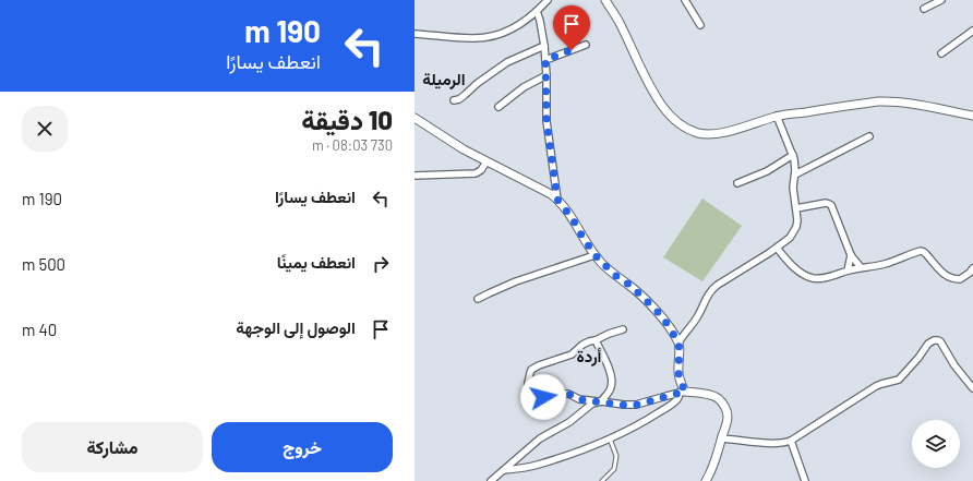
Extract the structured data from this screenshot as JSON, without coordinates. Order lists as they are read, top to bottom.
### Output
{
  "districts": ["الرميلة", "أردة"],
  "page": {
    "turn": ["190 m", "انعطف يسارًا"],
    "heading": ["10 دقيقة", "730 m · 08:03"],
    "list": [
      {
        "name": "انعطف يسارًا",
        "value": "190 m"
      },
      {
        "name": "انعطف يمينًا",
        "value": "500 m"
      },
      {
        "name": "الوصول إلى الوجهة",
        "value": "40 m"
      }
    ],
    "buttons": ["خروج", "مشاركة"]
  }
}
